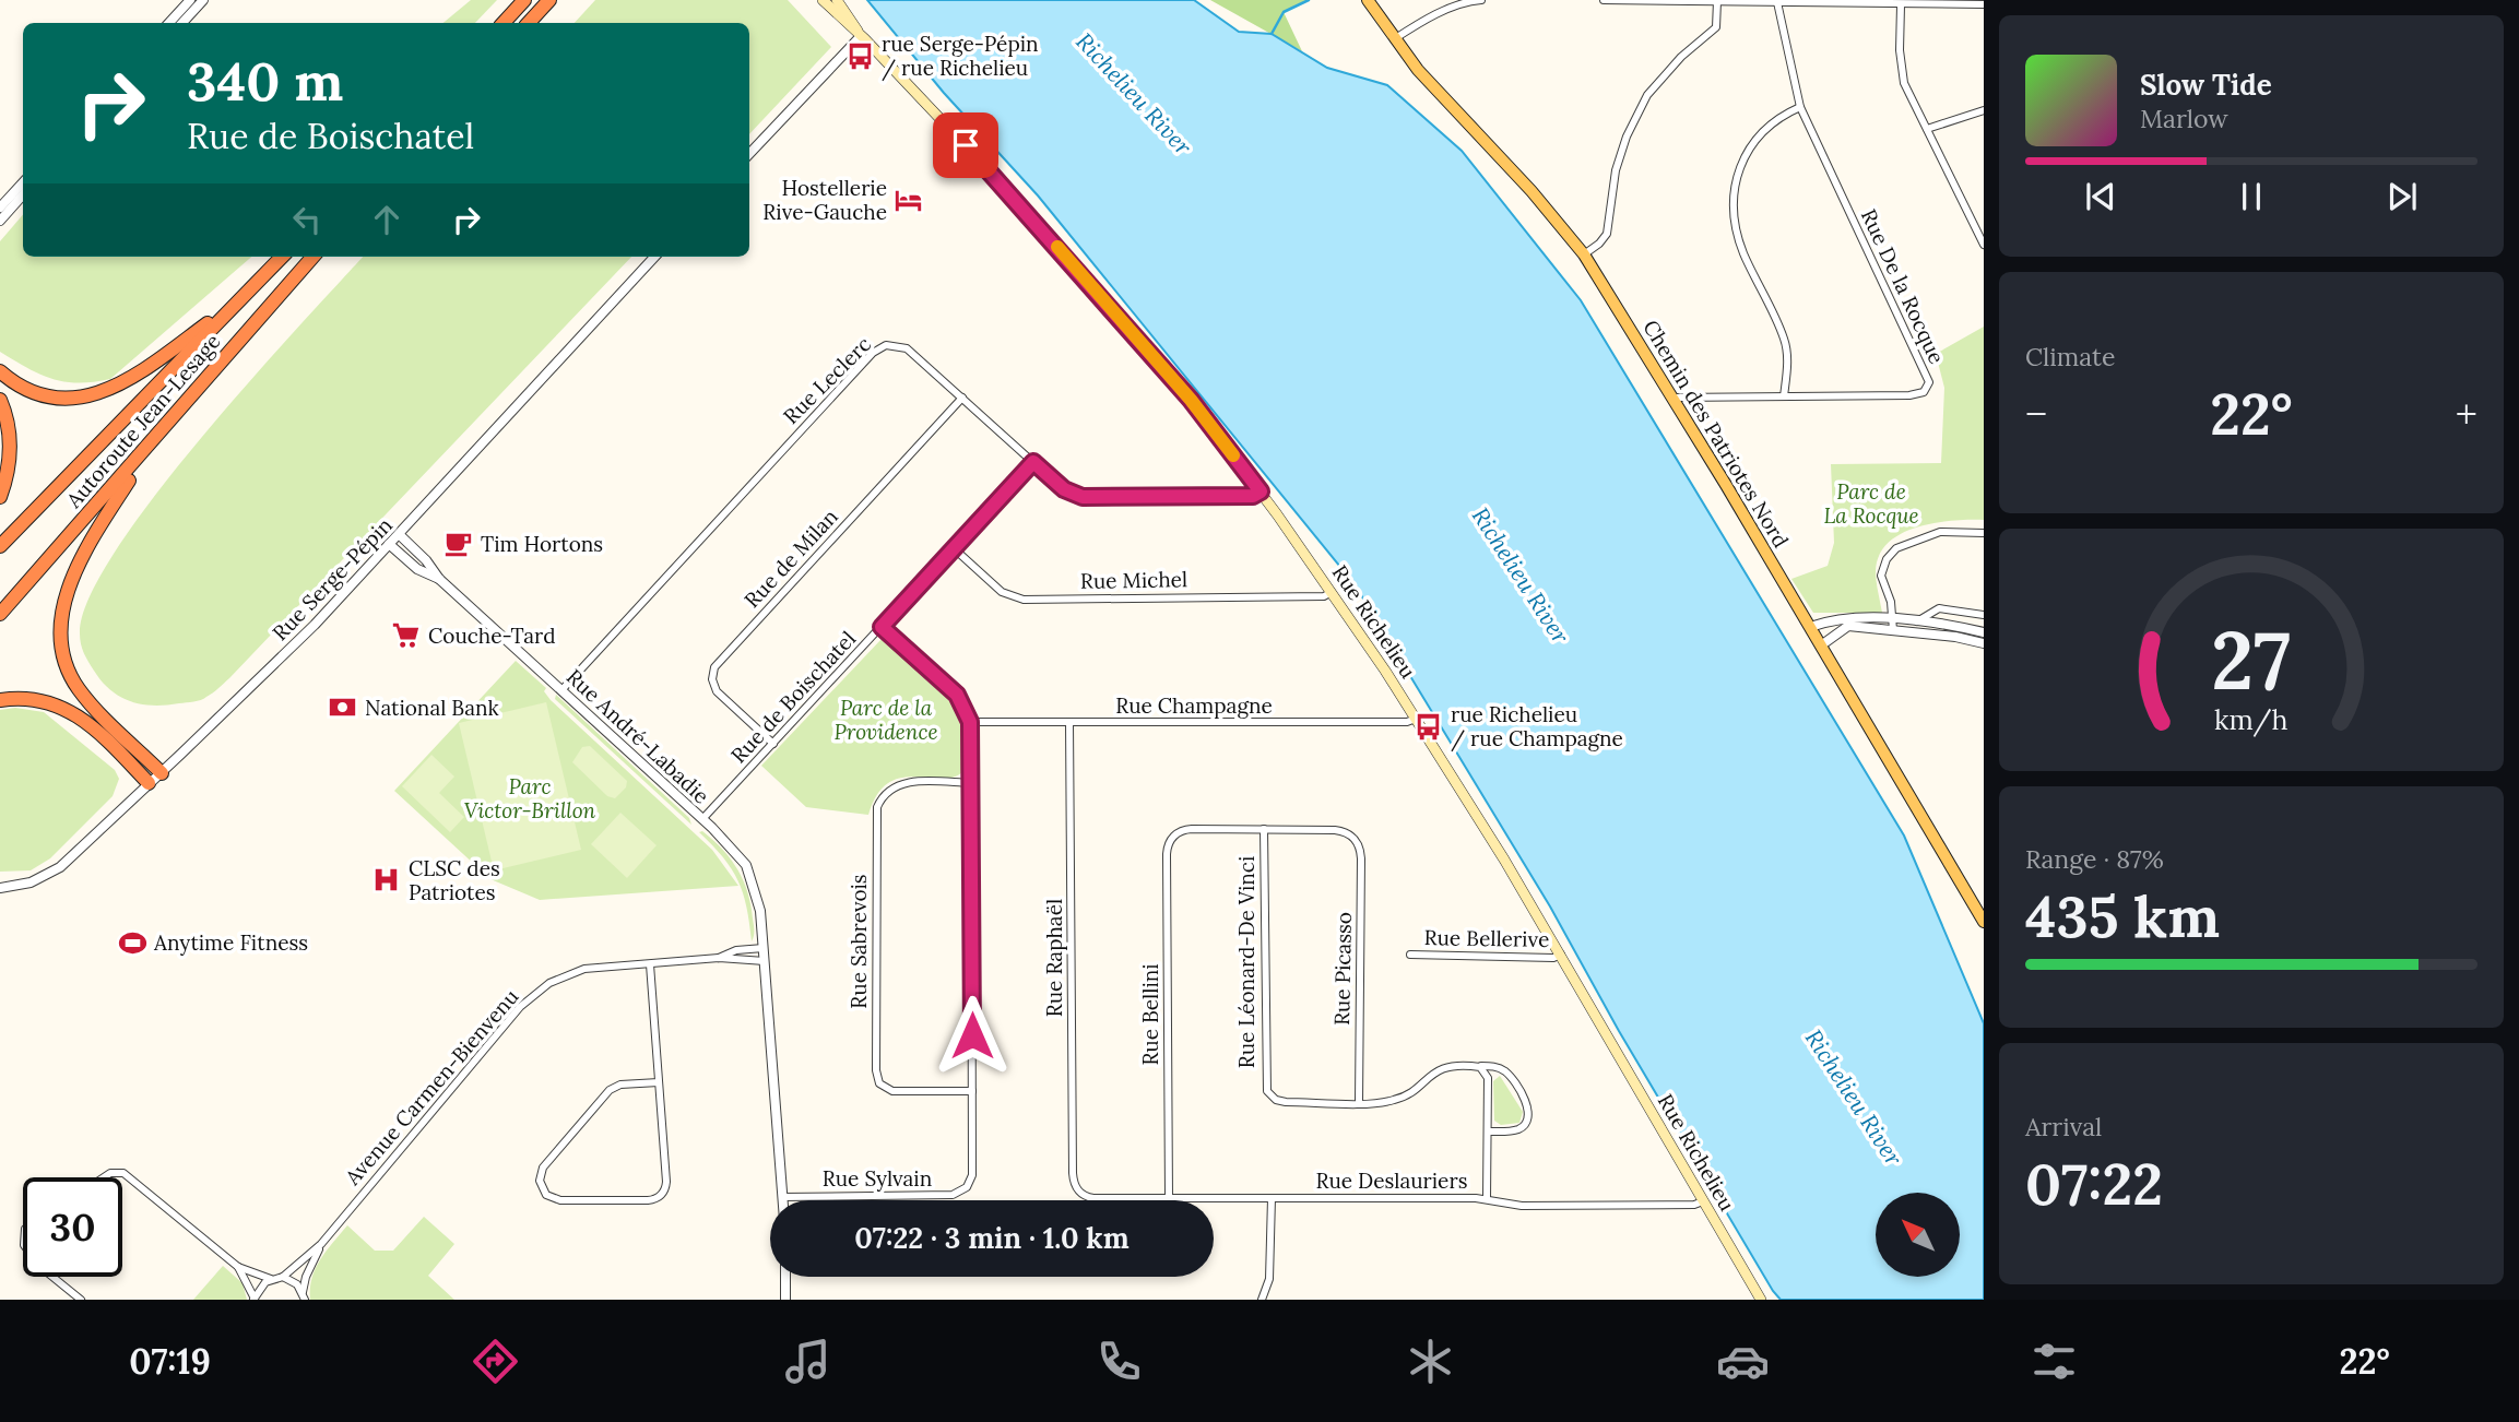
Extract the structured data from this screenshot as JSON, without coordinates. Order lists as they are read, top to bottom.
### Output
{
  "streets": {
    "highway": ["Autoroute Jean-Lesage"],
    "main road": ["Chemin des Patriotes Nord", "Rue Richelieu"],
    "street": [
      "Rue De la Rocque",
      "Rue Leclerc",
      "Rue de Milan",
      "Rue Serge-Pépin",
      "Rue Michel",
      "Rue de Boischatel",
      "Rue Champagne",
      "Rue André-Labadie",
      "Rue Bellerive",
      "Rue Sabrevois",
      "Rue Raphaël",
      "Rue Léonard-De Vinci",
      "Rue Picasso",
      "Rue Bellini",
      "Avenue Carmen-Bienvenu",
      "Rue Sylvain",
      "Rue Deslauriers"
    ]
  },
  "crossings": [
    ["Rue De la Rocque", "Chemin des Patriotes Nord"],
    ["Rue Leclerc", "Rue de Milan"],
    ["Rue Leclerc", "Rue Richelieu"],
    ["Rue Leclerc", "Rue de Boischatel"],
    ["Rue Leclerc", "Rue André-Labadie"],
    ["Rue de Milan", "Rue de Boischatel"],
    ["Rue Serge-Pépin", "Rue André-Labadie"],
    ["Rue Michel", "Rue Richelieu"],
    ["Rue Michel", "Rue de Boischatel"],
    ["Rue Richelieu", "Rue Champagne"],
    ["Rue Richelieu", "Rue Bellerive"],
    ["Rue Richelieu", "Rue Deslauriers"],
    ["Rue de Boischatel", "Rue André-Labadie"],
    ["Rue Champagne", "Rue Raphaël"],
    ["Rue Champagne", "Rue Sylvain"],
    ["Rue André-Labadie", "Avenue Carmen-Bienvenu"],
    ["Rue André-Labadie", "Rue Sylvain"],
    ["Rue Sabrevois", "Rue Sylvain"],
    ["Rue Raphaël", "Rue Deslauriers"],
    ["Rue Léonard-De Vinci", "Rue Picasso"],
    ["Rue Léonard-De Vinci", "Rue Bellini"],
    ["Rue Picasso", "Rue Bellini"],
    ["Rue Bellini", "Rue Deslauriers"]
  ],
  "water": ["Richelieu River"],
  "parks": ["Parc de La Rocque", "Parc de la Providence", "Parc Victor-Brillon"],
  "places": {
    "bus stop": ["rue Serge-Pépin / rue Richelieu", "rue Richelieu / rue Champagne"],
    "hotel": ["Hostellerie Rive-Gauche"],
    "cafe": ["Tim Hortons"],
    "supermarket": ["Couche-Tard"],
    "bank": ["National Bank"],
    "hospital": ["CLSC des Patriotes"],
    "sports": ["Anytime Fitness"]
  },
  "north": "top left",
  "page": {
    "turn": ["340 m", "Rue de Boischatel"],
    "song": ["Slow Tide", "Marlow"],
    "tile": [
      "Climate",
      ["Range · 87%", "435 km"],
      ["Arrival", "07:22"]
    ],
    "heat": ["−", "22°", "+"],
    "limit": "30",
    "trip": "07:22 · 3 min · 1.0 km",
    "tabs": ["07:19", "22°"],
    "gauge": ["27", "km/h"]
  }
}
